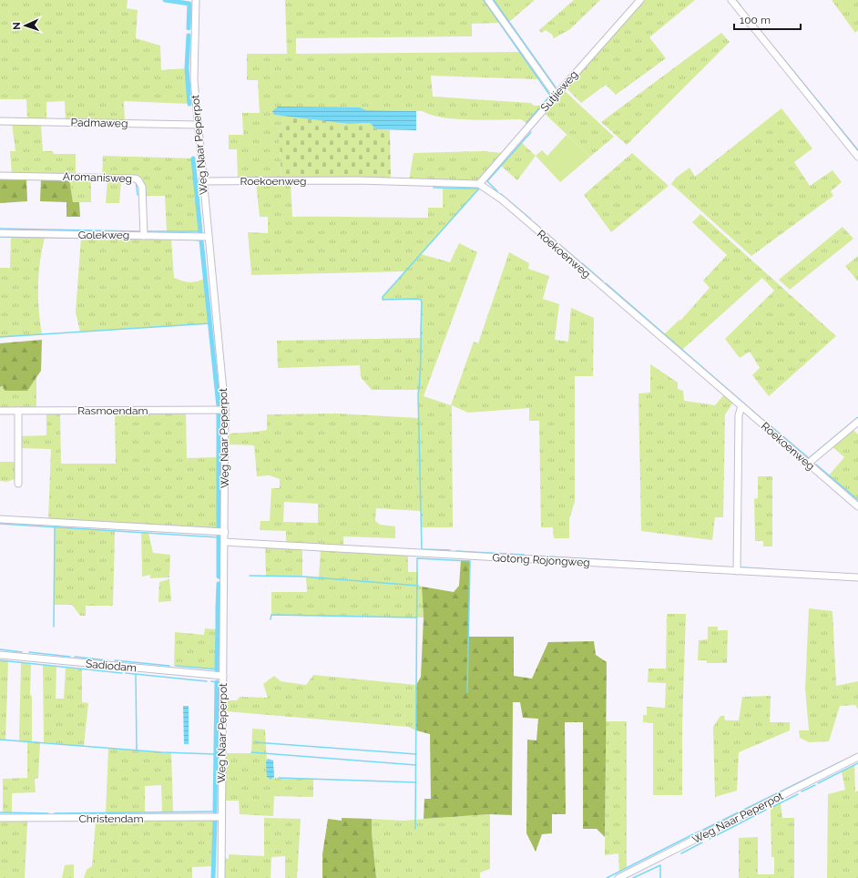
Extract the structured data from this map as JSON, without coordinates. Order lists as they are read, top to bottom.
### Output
{
  "streets": {
    "street": [
      "Sutjieweg",
      "Padmaweg",
      "Weg Naar Peperpot",
      "Aromanisweg",
      "Roekoenweg",
      "Golekweg",
      "Rasmoendam",
      "Gotong Rojongweg",
      "Sadiodam",
      "Christendam"
    ]
  },
  "crossings": [
    ["Sutjieweg", "Roekoenweg"],
    ["Padmaweg", "Weg Naar Peperpot"],
    ["Weg Naar Peperpot", "Roekoenweg"],
    ["Weg Naar Peperpot", "Golekweg"],
    ["Weg Naar Peperpot", "Rasmoendam"],
    ["Weg Naar Peperpot", "Gotong Rojongweg"],
    ["Weg Naar Peperpot", "Sadiodam"],
    ["Weg Naar Peperpot", "Christendam"],
    ["Aromanisweg", "Golekweg"]
  ],
  "scale_bar": "100 m",
  "north": "left"
}
